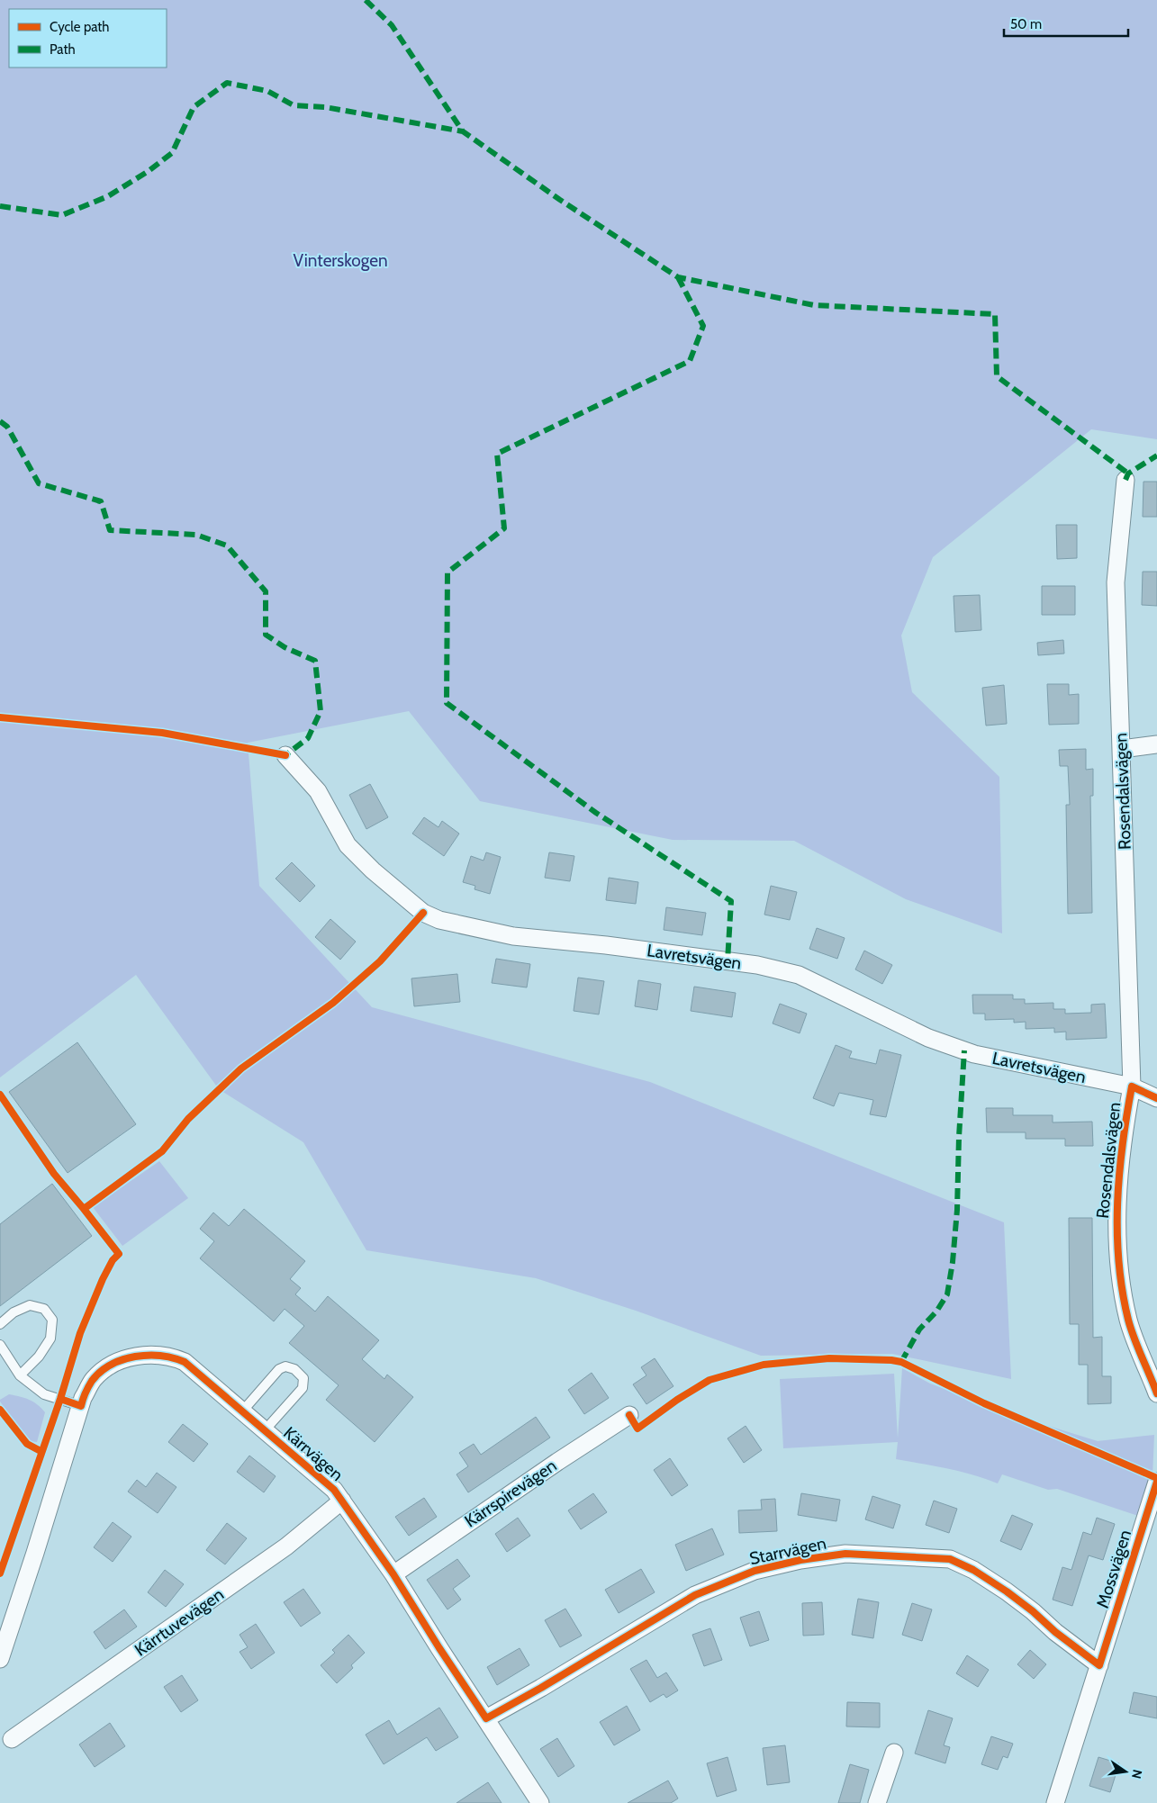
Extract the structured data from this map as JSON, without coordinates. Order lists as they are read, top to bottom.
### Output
{
  "streets": {
    "street": [
      "Rosendalsvägen",
      "Lavretsvägen",
      "Kärrvägen",
      "Kärrspirevägen",
      "Starrvägen",
      "Mossvägen",
      "Kärrtuvevägen"
    ]
  },
  "crossings": [
    ["Rosendalsvägen", "Lavretsvägen"],
    ["Kärrvägen", "Kärrspirevägen"],
    ["Kärrvägen", "Starrvägen"],
    ["Kärrvägen", "Kärrtuvevägen"],
    ["Starrvägen", "Mossvägen"]
  ],
  "parks": ["Vinterskogen"],
  "legend": ["Cycle path", "Path"],
  "scale_bar": "50 m",
  "north": "right"
}
